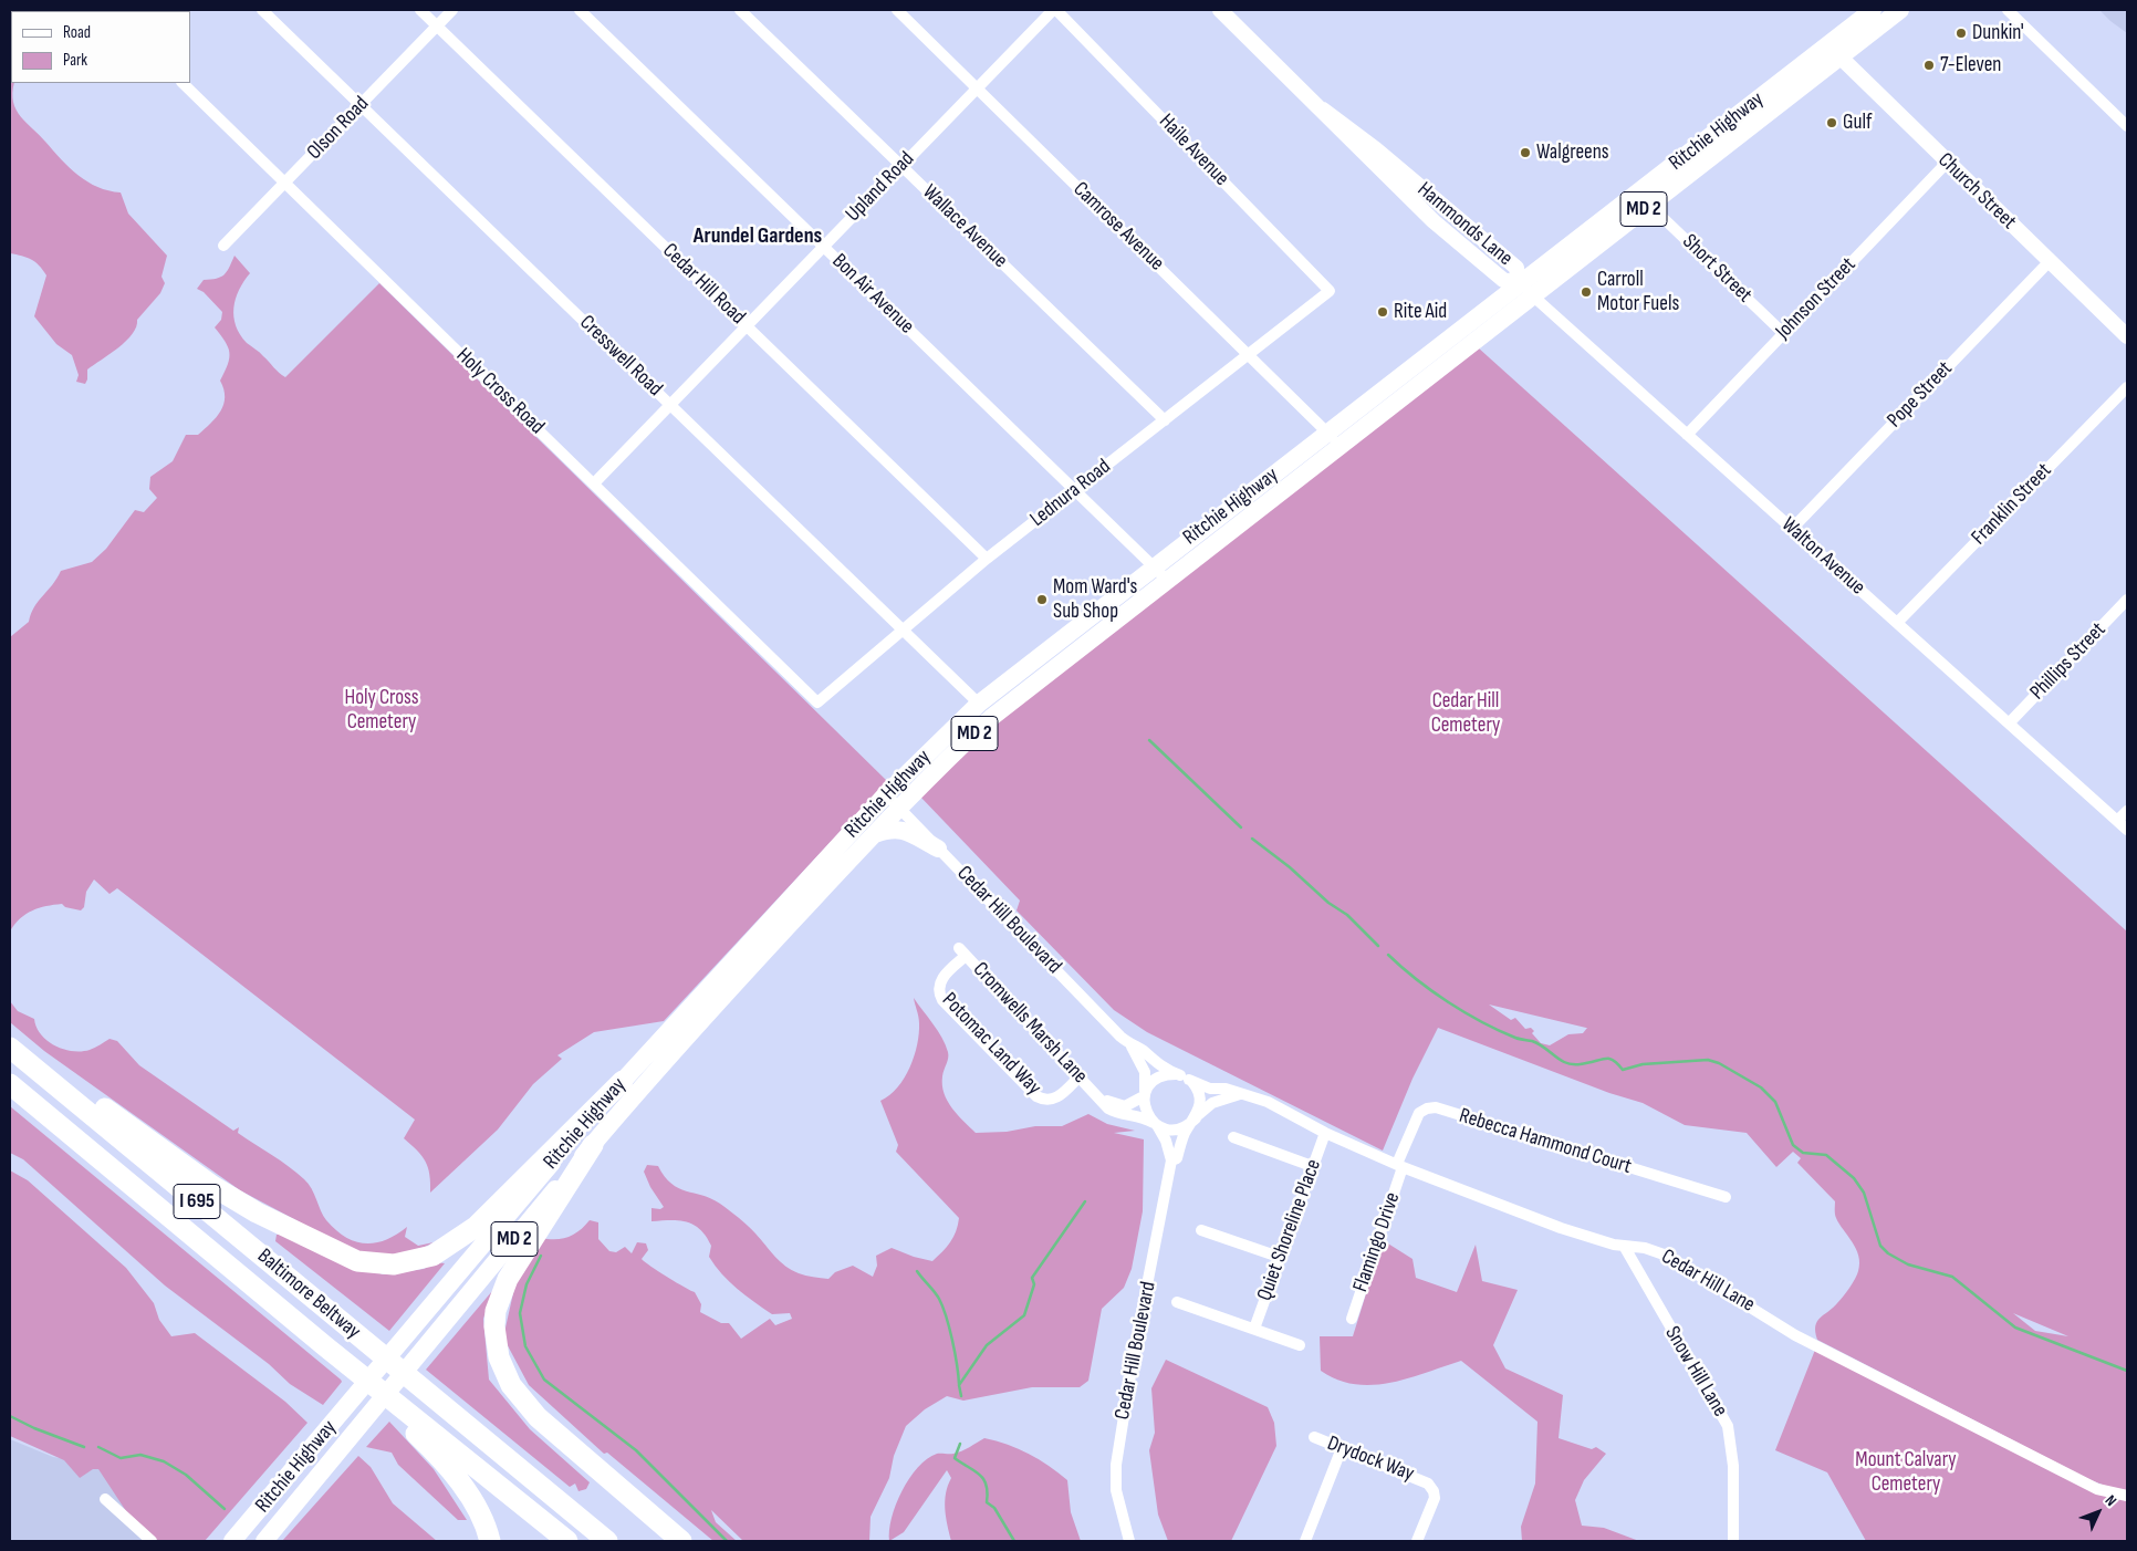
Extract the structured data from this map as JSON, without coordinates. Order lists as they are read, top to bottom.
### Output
{
  "streets": {
    "highway": ["I 695", "Baltimore Beltway"],
    "main road": ["Ritchie Highway", "MD 2"],
    "street": [
      "Olson Road",
      "Haile Avenue",
      "Upland Road",
      "Church Street",
      "Hammonds Lane",
      "Wallace Avenue",
      "Camrose Avenue",
      "Short Street",
      "Cedar Hill Road",
      "Bon Air Avenue",
      "Johnson Street",
      "Cresswell Road",
      "Holy Cross Road",
      "Pope Street",
      "Lednura Road",
      "Franklin Street",
      "Walton Avenue",
      "Phillips Street",
      "Cedar Hill Boulevard",
      "Cromwells Marsh Lane",
      "Potomac Land Way",
      "Rebecca Hammond Court",
      "Quiet Shoreline Place",
      "Flamingo Drive",
      "Cedar Hill Lane",
      "Snow Hill Lane",
      "Drydock Way"
    ]
  },
  "crossings": [
    ["Olson Road", "Cedar Hill Road"],
    ["Olson Road", "Cresswell Road"],
    ["Olson Road", "Holy Cross Road"],
    ["Ritchie Highway", "Church Street"],
    ["Ritchie Highway", "Hammonds Lane"],
    ["Ritchie Highway", "Camrose Avenue"],
    ["Ritchie Highway", "Short Street"],
    ["Ritchie Highway", "Bon Air Avenue"],
    ["Ritchie Highway", "Cresswell Road"],
    ["Ritchie Highway", "Walton Avenue"],
    ["Ritchie Highway", "Cedar Hill Boulevard"],
    ["Haile Avenue", "Upland Road"],
    ["Haile Avenue", "Lednura Road"],
    ["Upland Road", "Wallace Avenue"],
    ["Upland Road", "Camrose Avenue"],
    ["Upland Road", "Cedar Hill Road"],
    ["Upland Road", "Bon Air Avenue"],
    ["Upland Road", "Cresswell Road"],
    ["Upland Road", "Holy Cross Road"],
    ["Church Street", "Johnson Street"],
    ["Church Street", "Pope Street"],
    ["Hammonds Lane", "Walton Avenue"],
    ["Wallace Avenue", "Lednura Road"],
    ["Camrose Avenue", "Lednura Road"],
    ["Short Street", "Johnson Street"],
    ["Cedar Hill Road", "Lednura Road"],
    ["Bon Air Avenue", "Lednura Road"],
    ["Johnson Street", "Walton Avenue"],
    ["Cresswell Road", "Lednura Road"],
    ["Holy Cross Road", "Lednura Road"],
    ["Pope Street", "Walton Avenue"],
    ["Franklin Street", "Walton Avenue"],
    ["Walton Avenue", "Phillips Street"],
    ["Cedar Hill Boulevard", "Cromwells Marsh Lane"],
    ["Cedar Hill Boulevard", "Cedar Hill Lane"],
    ["Cromwells Marsh Lane", "Potomac Land Way"],
    ["Cromwells Marsh Lane", "Cedar Hill Lane"],
    ["Rebecca Hammond Court", "Flamingo Drive"],
    ["Rebecca Hammond Court", "Cedar Hill Lane"],
    ["Quiet Shoreline Place", "Cedar Hill Lane"],
    ["Flamingo Drive", "Cedar Hill Lane"],
    ["Cedar Hill Lane", "Snow Hill Lane"]
  ],
  "districts": ["Arundel Gardens"],
  "parks": ["Holy Cross Cemetery", "Cedar Hill Cemetery", "Mount Calvary Cemetery"],
  "places": [
    "Dunkin'",
    "7-Eleven",
    "Gulf",
    "Walgreens",
    "Carroll Motor Fuels",
    "Rite Aid",
    "Mom Ward's Sub Shop"
  ],
  "legend": ["Road", "Park"],
  "north": "top right"
}
